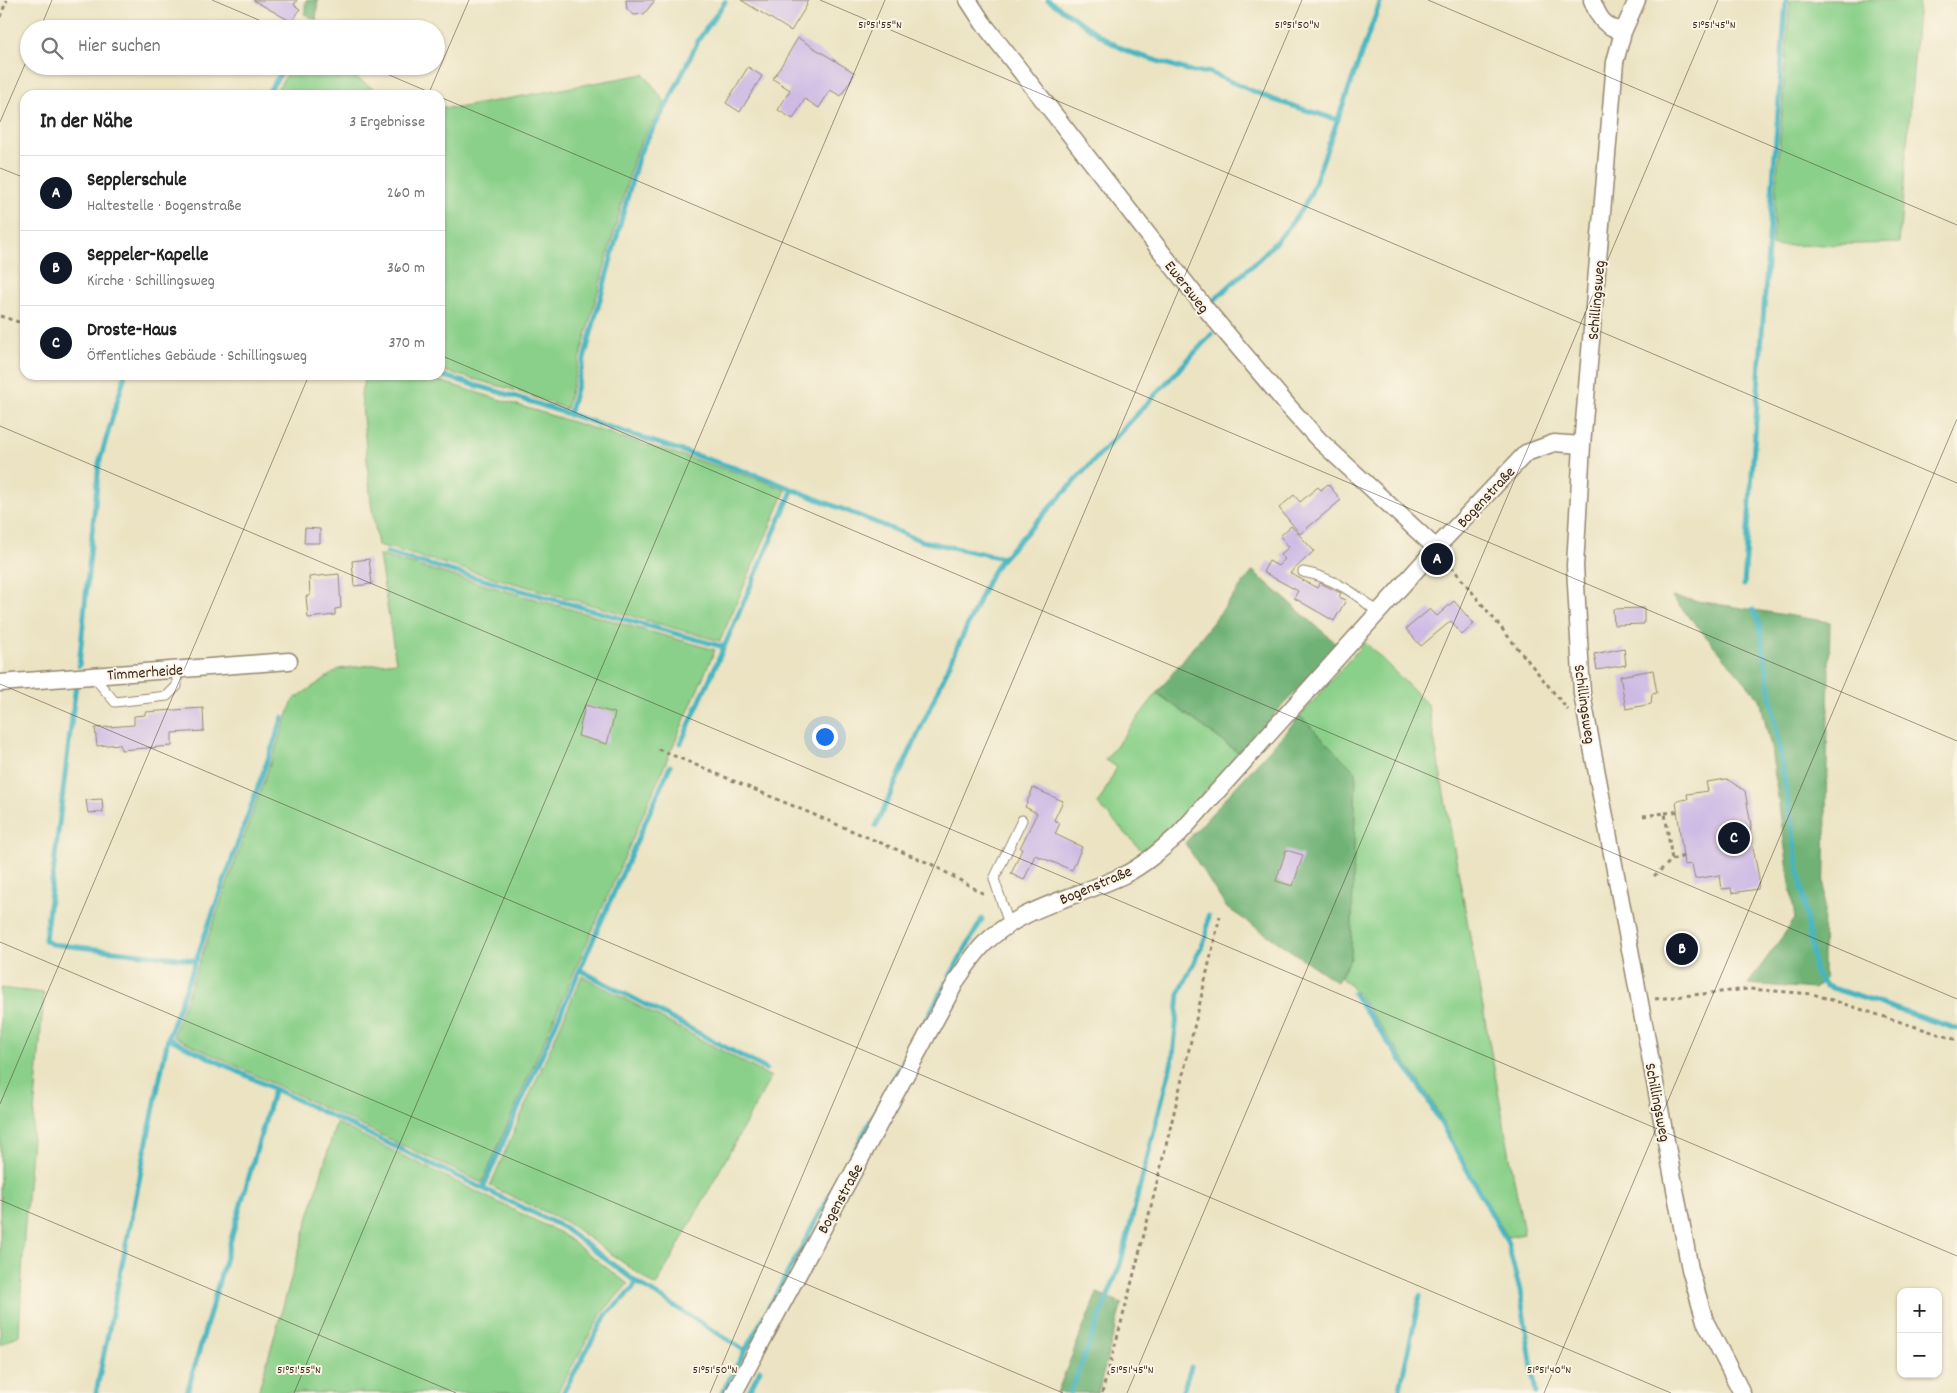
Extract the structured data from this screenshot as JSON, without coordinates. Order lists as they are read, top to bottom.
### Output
{
  "streets": {
    "street": [
      "Ewersweg",
      "Schillingsweg",
      "Bogenstraße",
      "Timmerheide"
    ]
  },
  "crossings": [
    ["Ewersweg", "Bogenstraße"],
    ["Schillingsweg", "Bogenstraße"]
  ],
  "page": {
    "search": "Hier suchen",
    "heading": ["In der Nähe", "3 Ergebnisse"],
    "list": [
      {
        "mark": "A",
        "name": "Sepplerschule",
        "note": "Haltestelle · Bogenstraße",
        "value": "260 m"
      },
      {
        "mark": "B",
        "name": "Seppeler-Kapelle",
        "note": "Kirche · Schillingsweg",
        "value": "360 m"
      },
      {
        "mark": "C",
        "name": "Droste-Haus",
        "note": "Öffentliches Gebäude · Schillingsweg",
        "value": "370 m"
      }
    ],
    "pins": ["A", "C", "B"],
    "map_buttons": ["+", "−"]
  },
  "coordinates": [
    "51°51'55\"N",
    "51°51'45\"N",
    "51°51'50\"N",
    "51°51'40\"N"
  ]
}
